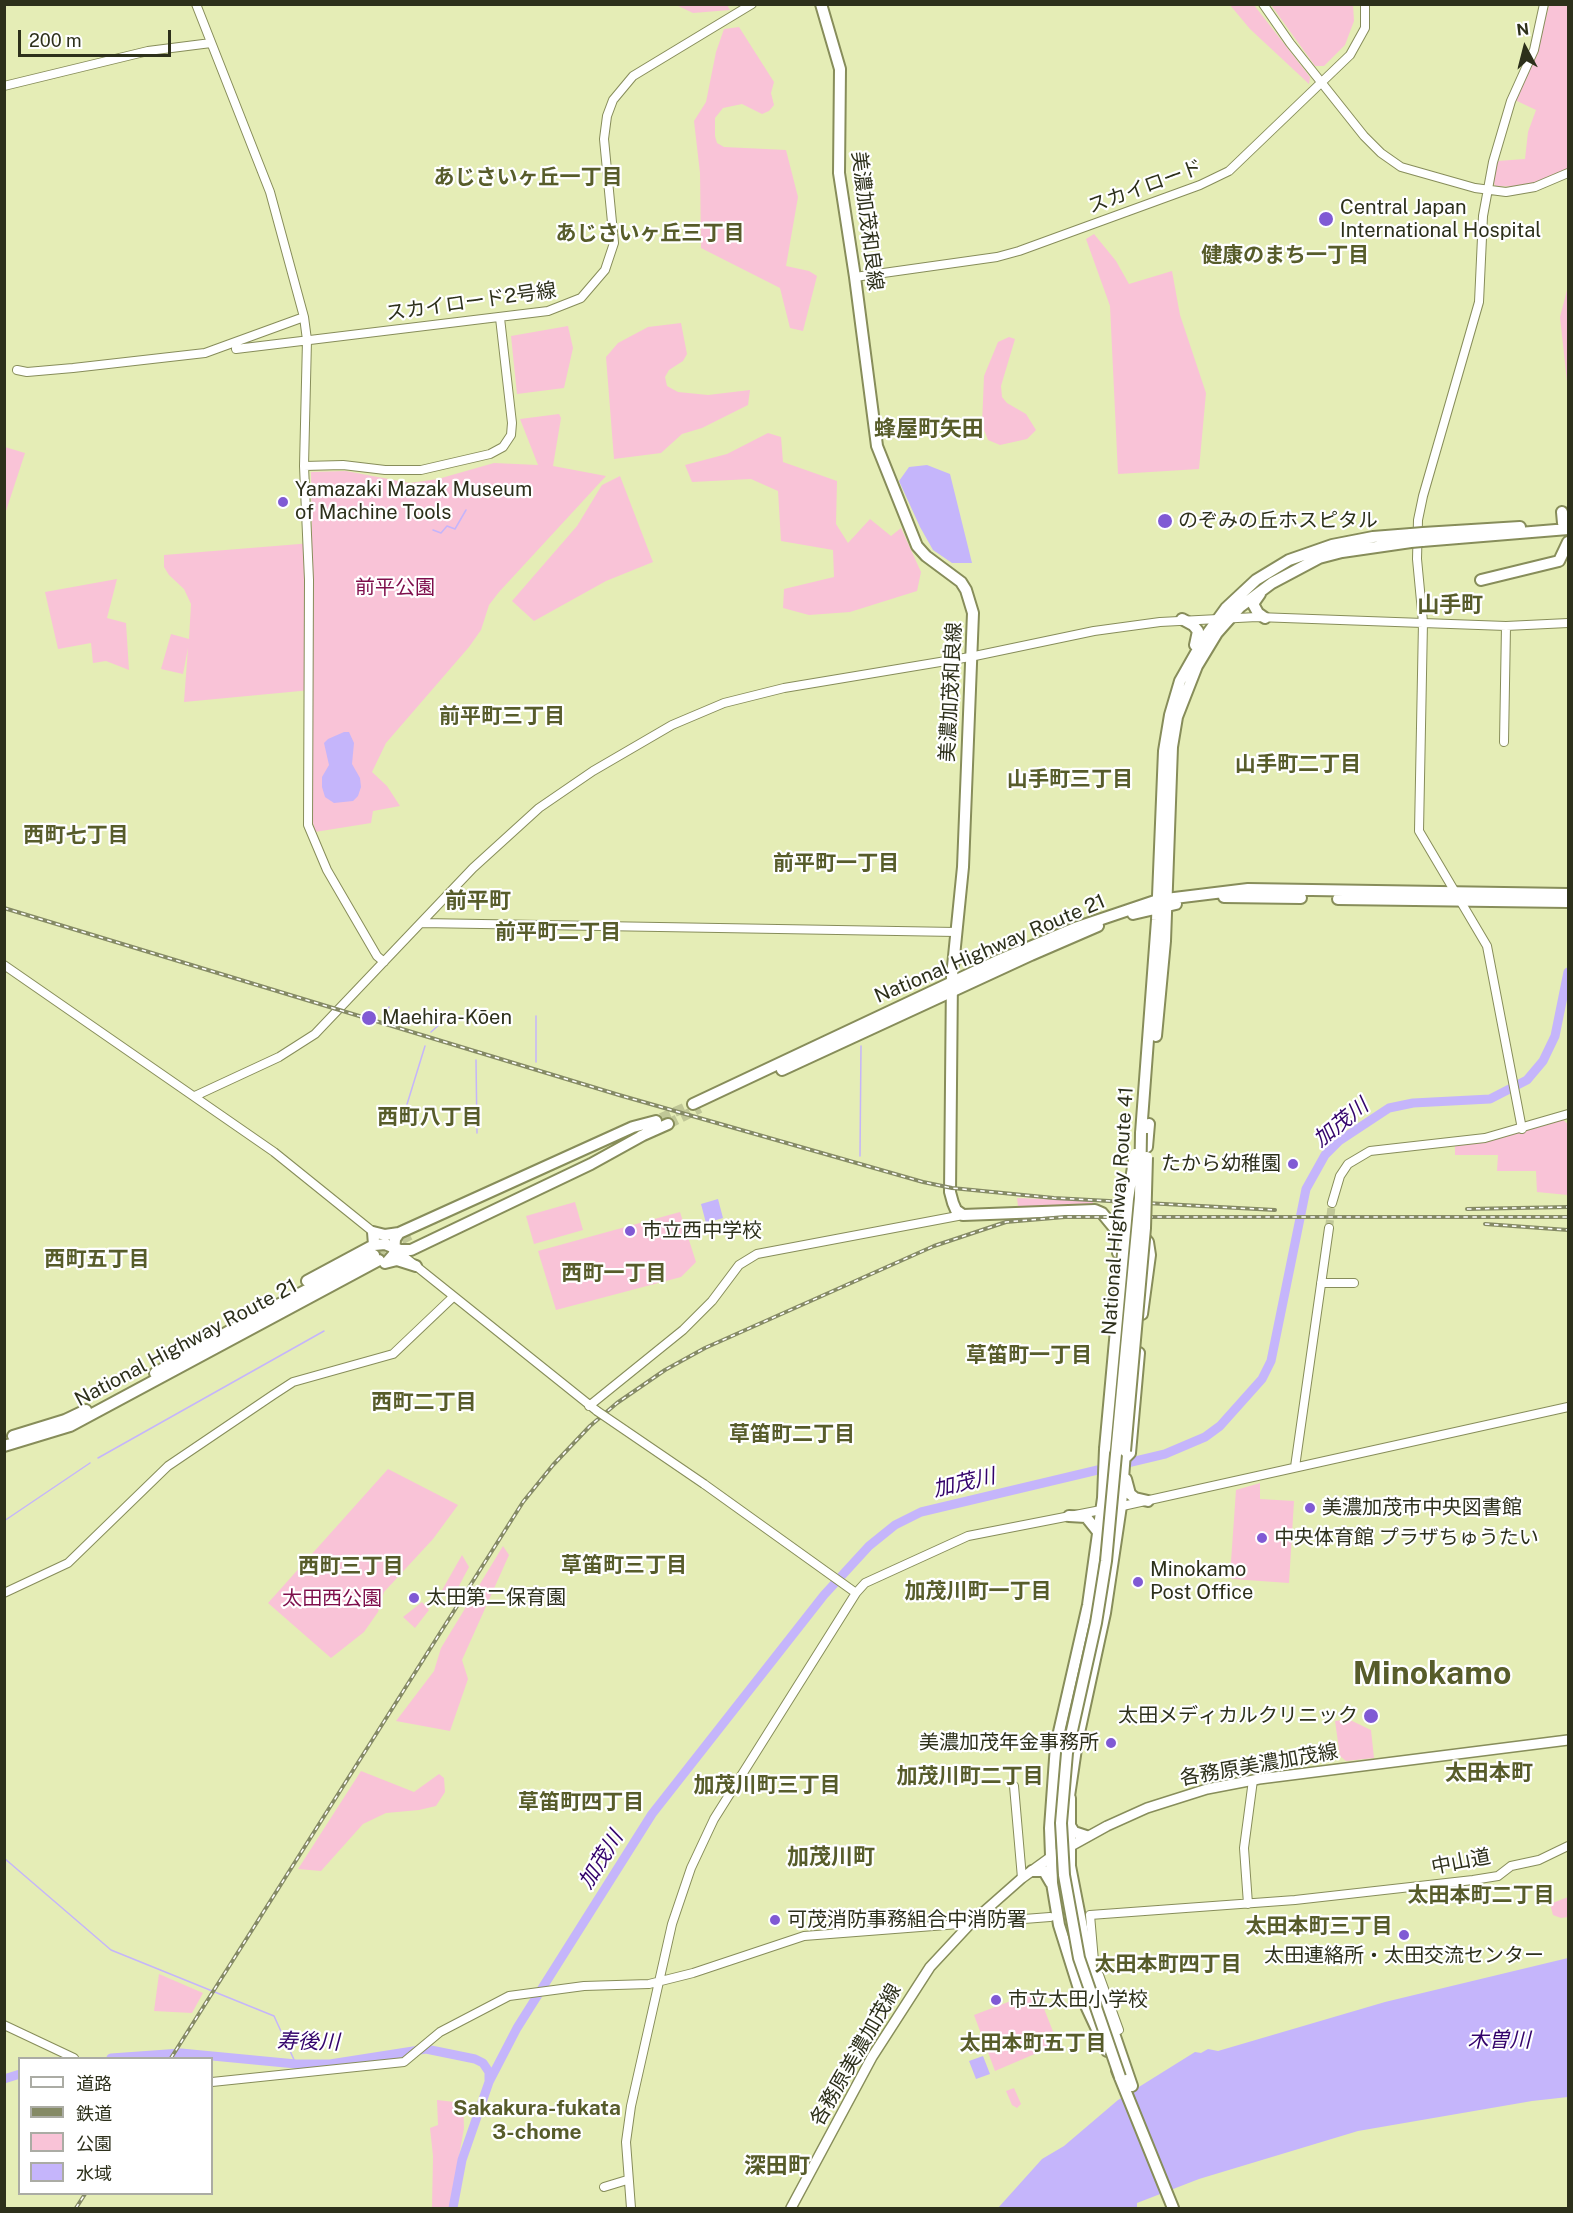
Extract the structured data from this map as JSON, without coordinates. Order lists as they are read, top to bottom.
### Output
{
  "streets": {
    "main road": [
      "美濃加茂和良線",
      "National Highway Route 21",
      "National Highway Route 41",
      "各務原美濃加茂線"
    ],
    "street": ["スカイロード", "スカイロード2号線", "中山道"]
  },
  "crossings": [
    ["スカイロード", "美濃加茂和良線"],
    ["美濃加茂和良線", "National Highway Route 21"],
    ["National Highway Route 21", "National Highway Route 41"]
  ],
  "districts": [
    "あじさいヶ丘一丁目",
    "あじさいヶ丘三丁目",
    "健康のまち一丁目",
    "蜂屋町矢田",
    "山手町",
    "前平町三丁目",
    "山手町二丁目",
    "山手町三丁目",
    "西町七丁目",
    "前平町一丁目",
    "前平町",
    "前平町二丁目",
    "西町八丁目",
    "西町五丁目",
    "西町一丁目",
    "草笛町一丁目",
    "西町二丁目",
    "草笛町二丁目",
    "草笛町三丁目",
    "西町三丁目",
    "加茂川町一丁目",
    "Minokamo",
    "太田本町",
    "加茂川町二丁目",
    "加茂川町三丁目",
    "草笛町四丁目",
    "加茂川町",
    "太田本町二丁目",
    "太田本町三丁目",
    "太田本町四丁目",
    "太田本町五丁目",
    "Sakakura-fukata 3-chome",
    "深田町"
  ],
  "water": ["加茂川", "木曽川", "寿後川"],
  "parks": ["前平公園", "太田西公園"],
  "places": [
    "Central Japan International Hospital",
    "Yamazaki Mazak Museum of Machine Tools",
    "のぞみの丘ホスピタル",
    "Maehira-Kōen",
    "たから幼稚園",
    "市立西中学校",
    "美濃加茂市中央図書館",
    "中央体育館 プラザちゅうたい",
    "Minokamo Post Office",
    "太田第二保育園",
    "太田メディカルクリニック",
    "美濃加茂年金事務所",
    "可茂消防事務組合中消防署",
    "太田連絡所・太田交流センター",
    "市立太田小学校"
  ],
  "legend": [
    "道路",
    "鉄道",
    "公園",
    "水域"
  ],
  "scale_bar": "200 m",
  "north": "top"
}
